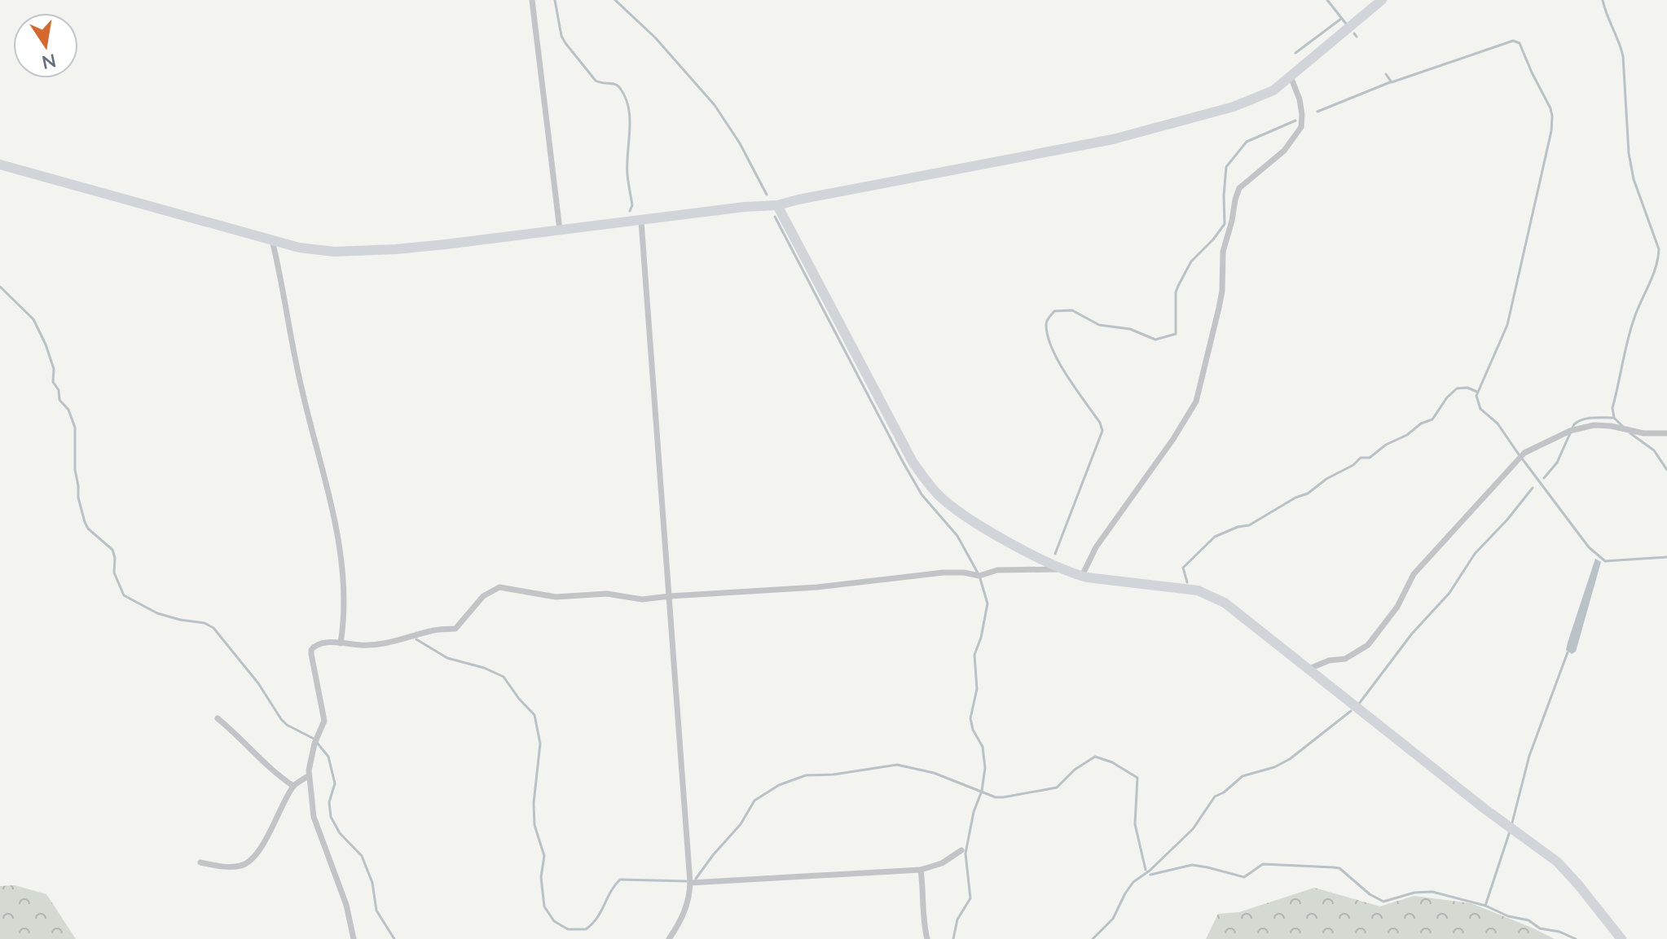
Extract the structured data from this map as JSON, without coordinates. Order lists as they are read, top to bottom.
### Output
{
  "north": "bottom"
}
